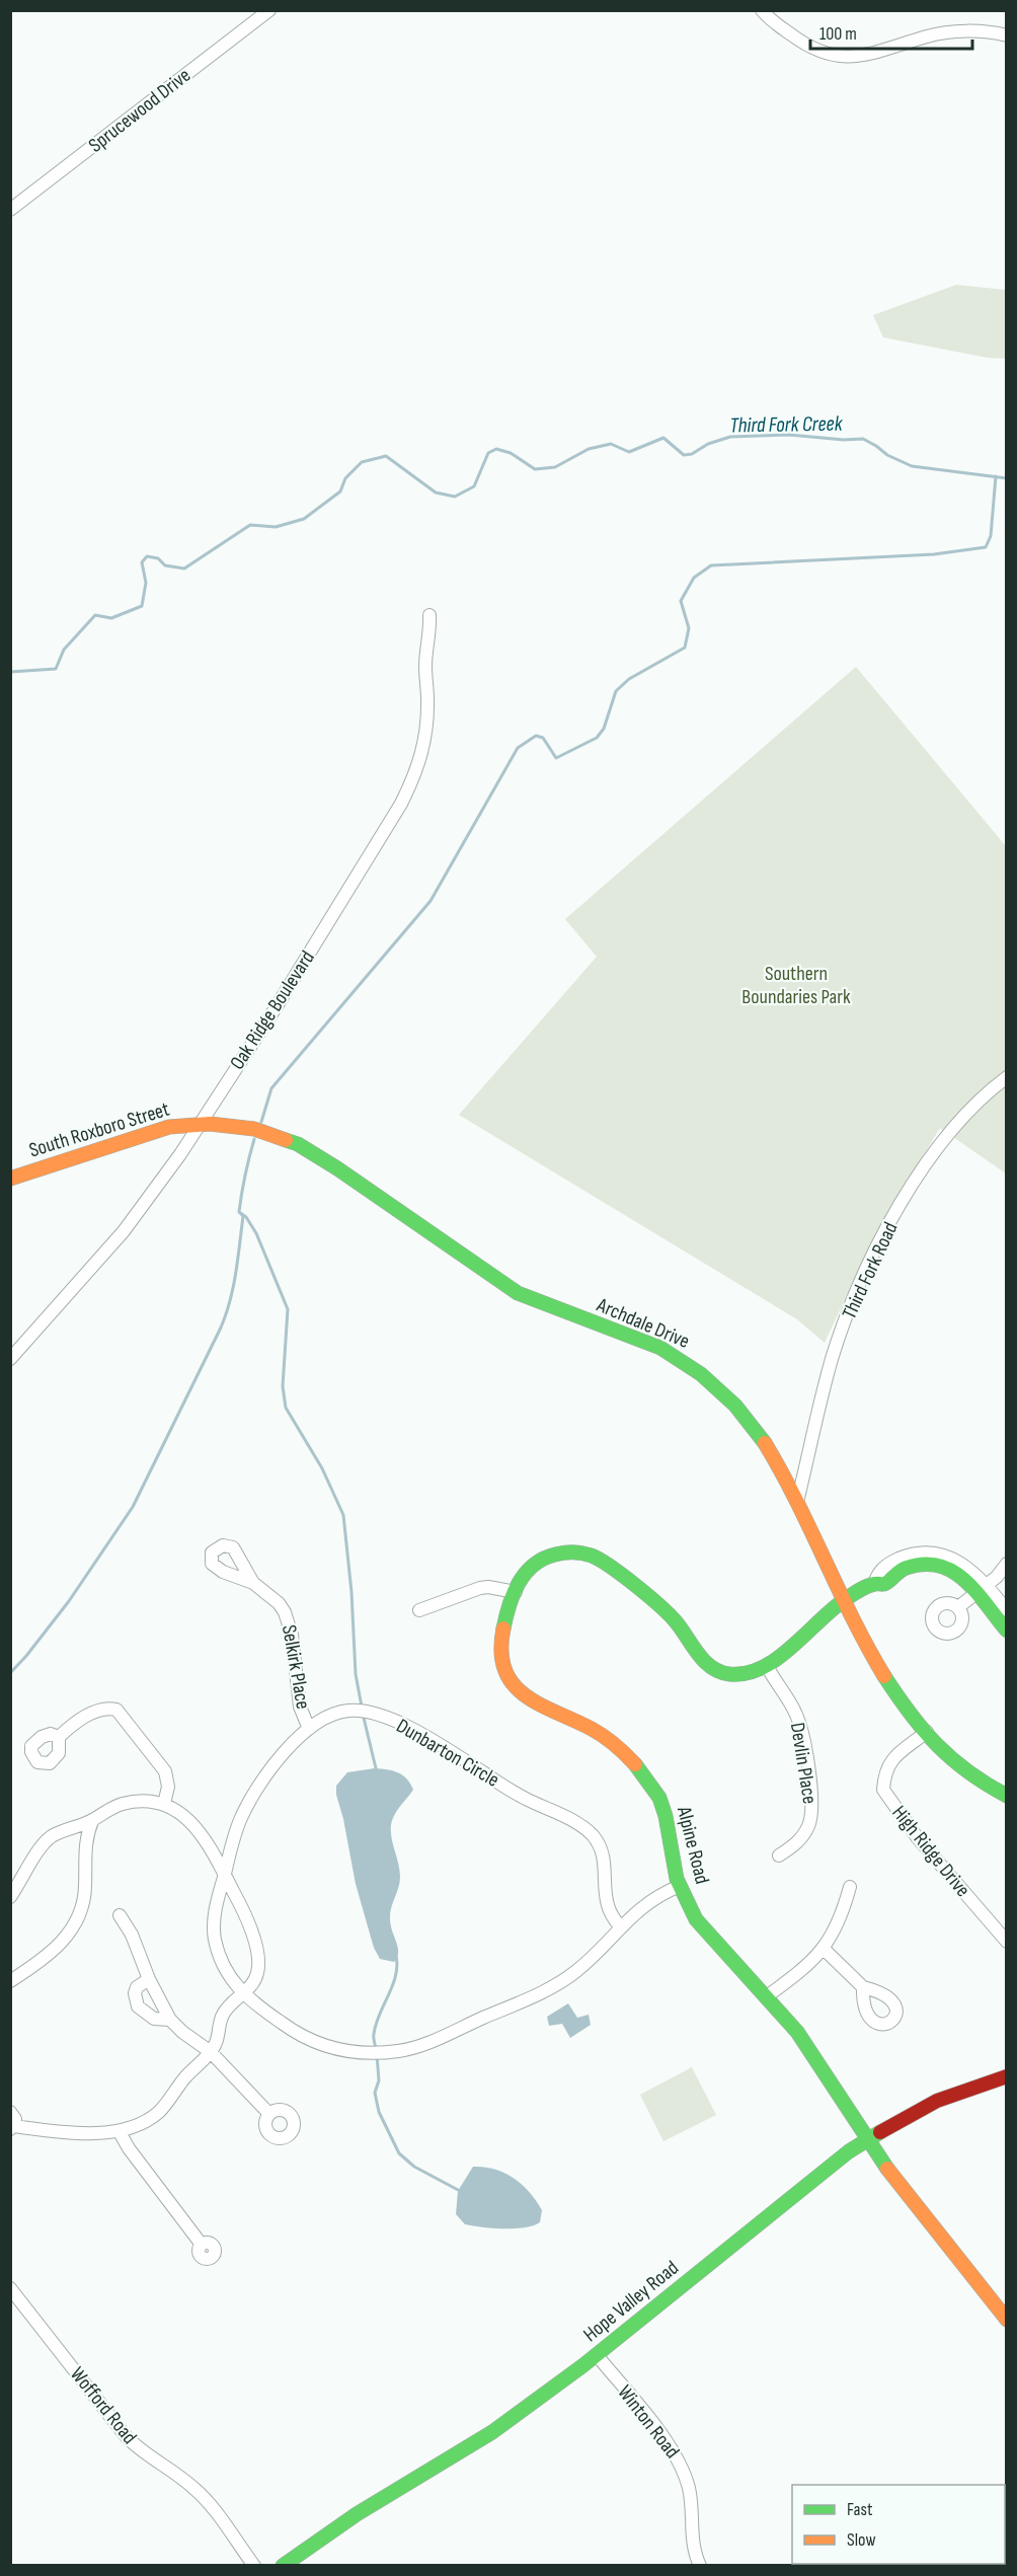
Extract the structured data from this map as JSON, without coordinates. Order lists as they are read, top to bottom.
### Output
{
  "streets": {
    "street": [
      "Sprucewood Drive",
      "Oak Ridge Boulevard",
      "South Roxboro Street",
      "Third Fork Road",
      "Archdale Drive",
      "Selkirk Place",
      "Dunbarton Circle",
      "Devlin Place",
      "Alpine Road",
      "High Ridge Drive",
      "Hope Valley Road",
      "Wofford Road",
      "Winton Road"
    ]
  },
  "crossings": [
    ["Oak Ridge Boulevard", "South Roxboro Street"],
    ["Oak Ridge Boulevard", "Archdale Drive"],
    ["South Roxboro Street", "Archdale Drive"],
    ["Third Fork Road", "Archdale Drive"],
    ["Archdale Drive", "Alpine Road"],
    ["Archdale Drive", "High Ridge Drive"],
    ["Selkirk Place", "Dunbarton Circle"],
    ["Dunbarton Circle", "Alpine Road"],
    ["Devlin Place", "Alpine Road"],
    ["Alpine Road", "Hope Valley Road"],
    ["Hope Valley Road", "Winton Road"]
  ],
  "water": ["Third Fork Creek"],
  "parks": ["Southern Boundaries Park"],
  "legend": ["Fast", "Slow"],
  "scale_bar": "100 m"
}
